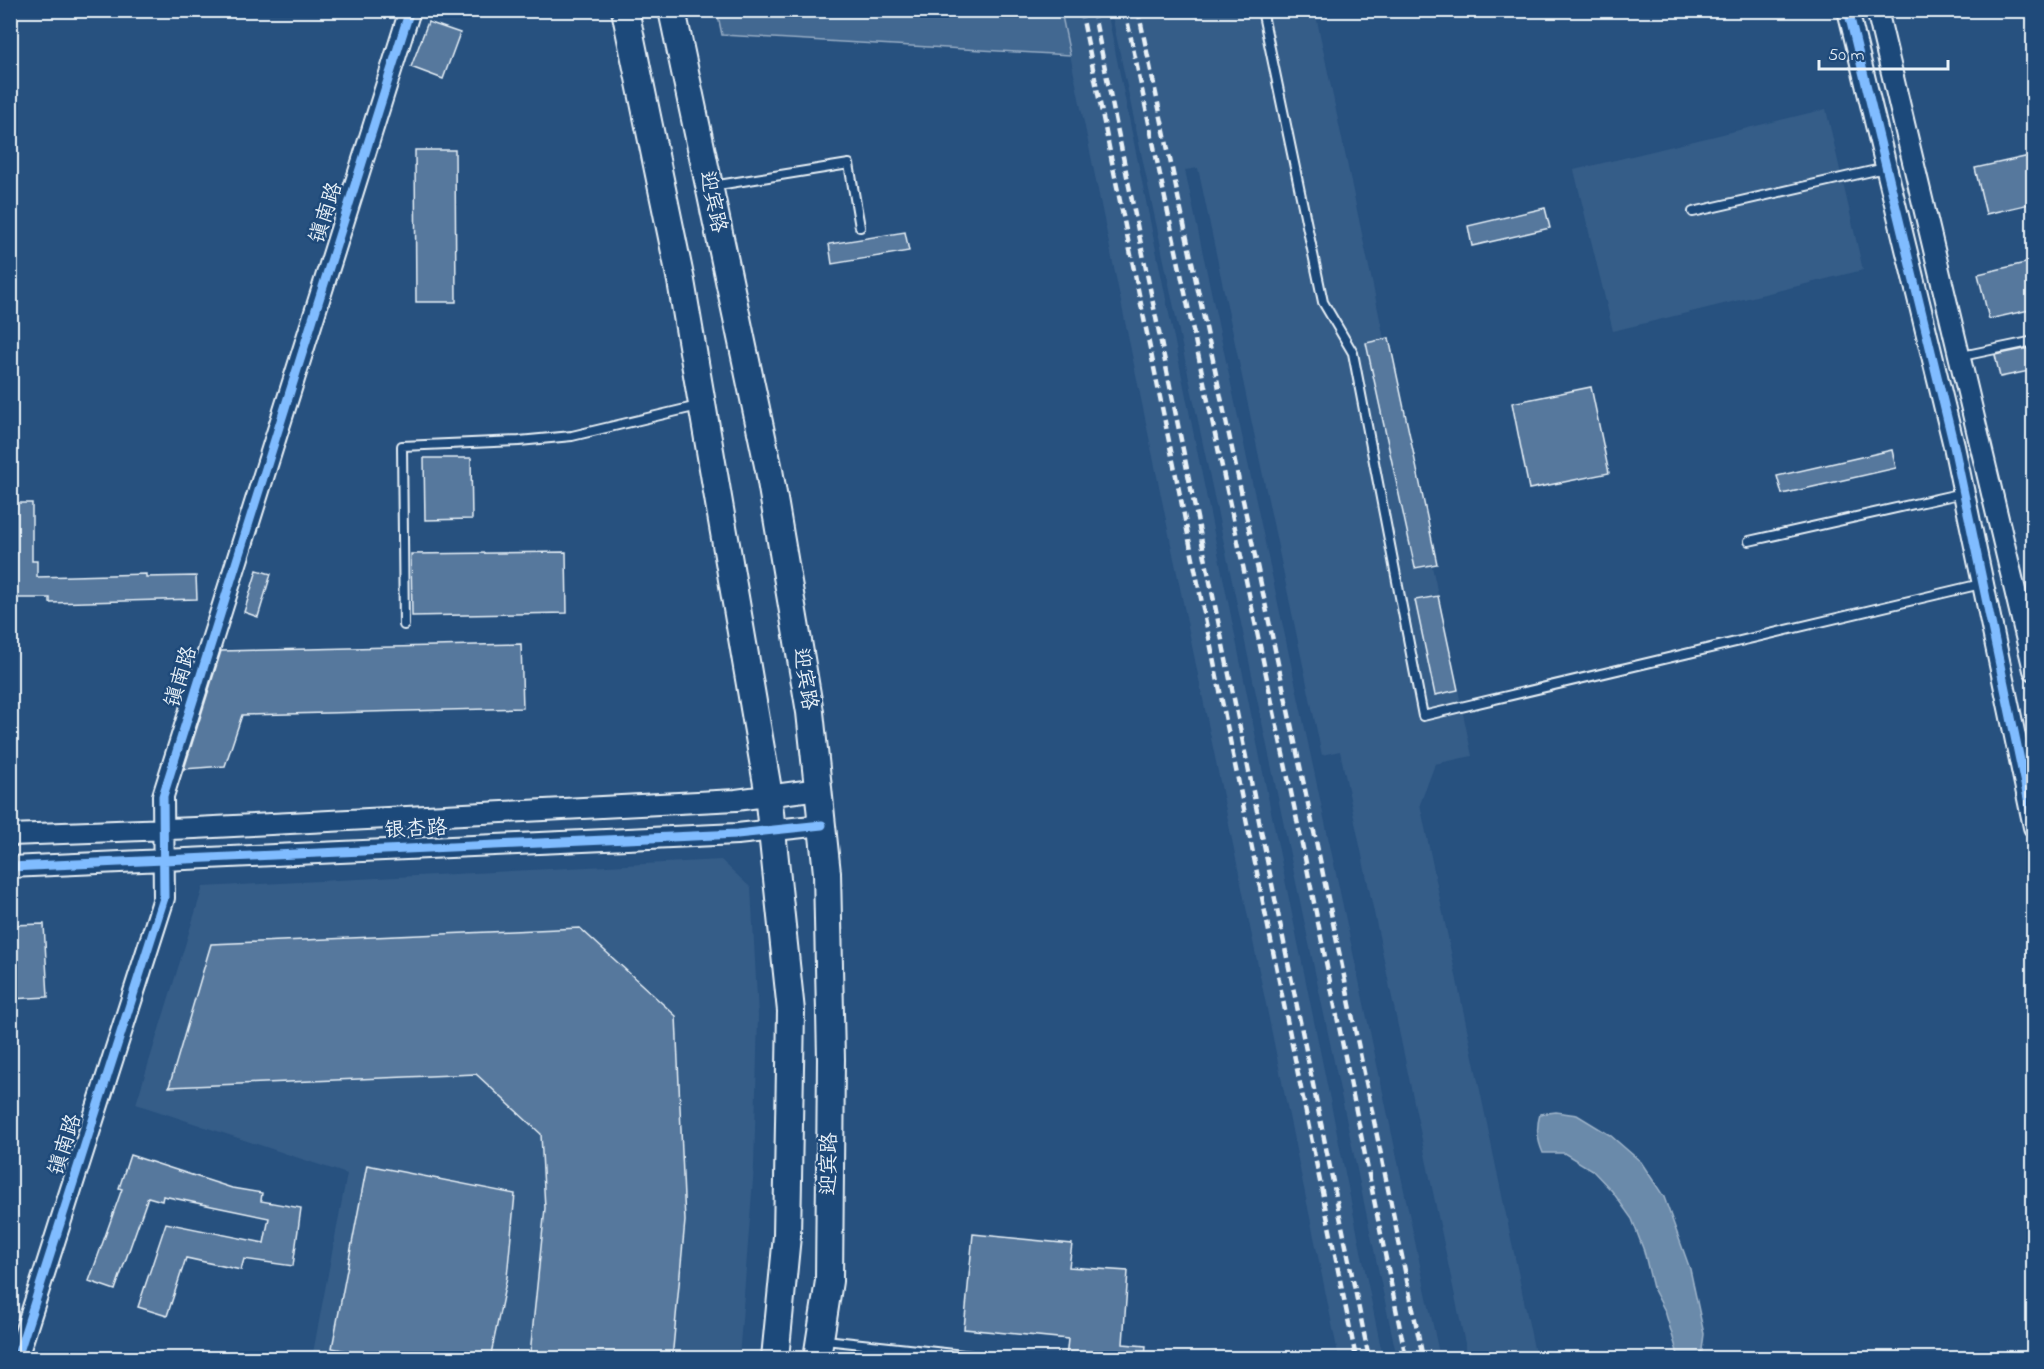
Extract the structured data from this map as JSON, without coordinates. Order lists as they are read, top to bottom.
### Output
{
  "streets": {
    "main road": ["迎宾路"],
    "street": ["镇南路", "银杏路"]
  },
  "crossings": [
    ["迎宾路", "银杏路"],
    ["镇南路", "银杏路"]
  ],
  "scale_bar": "50 m"
}
